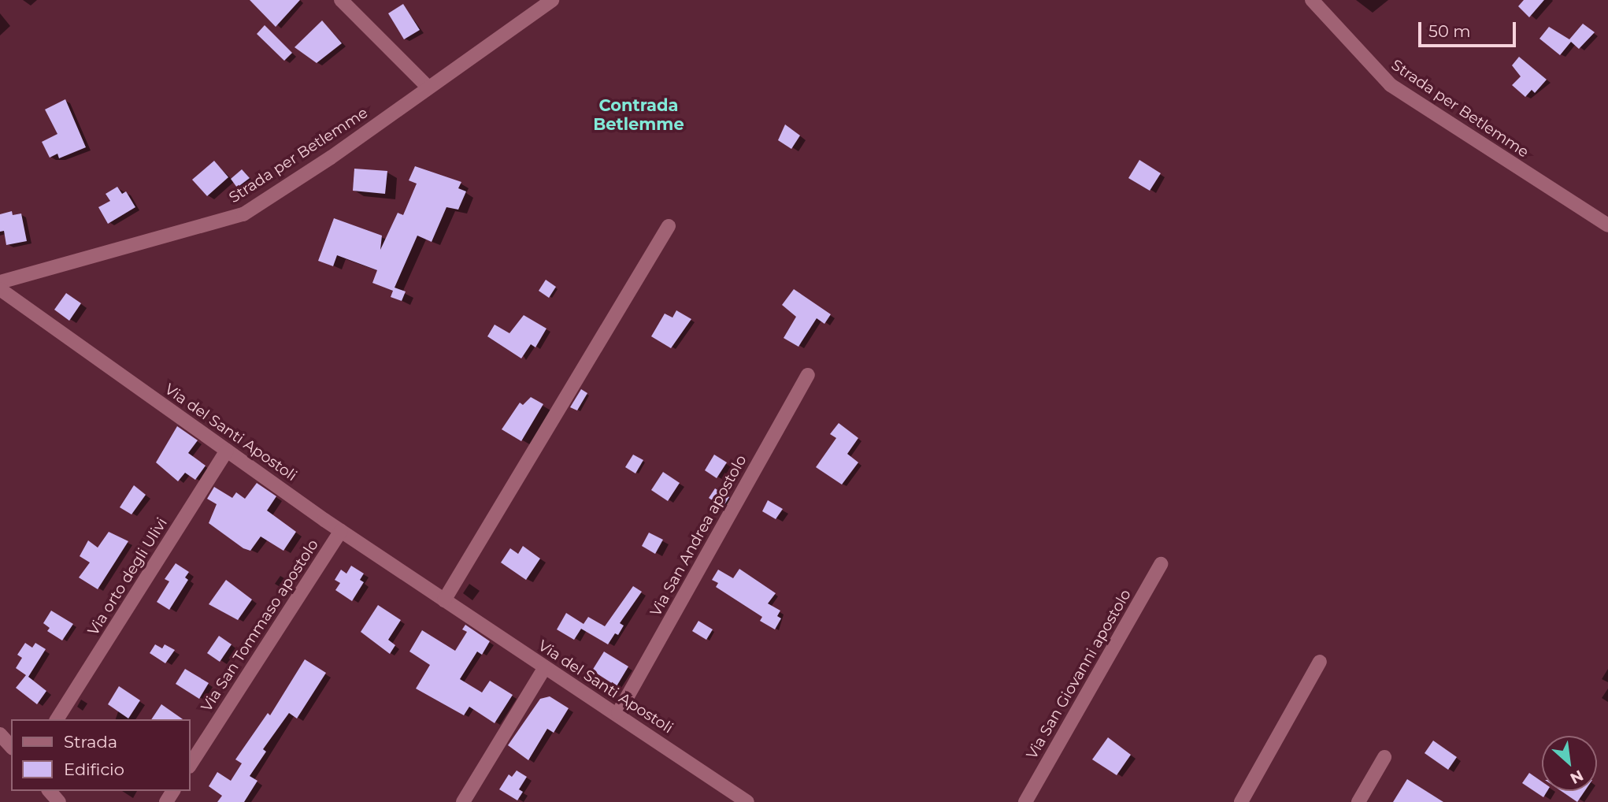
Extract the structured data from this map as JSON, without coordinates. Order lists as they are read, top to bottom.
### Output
{
  "streets": {
    "street": [
      "Strada per Betlemme",
      "Via del Santi Apostoli",
      "Via San Andrea apostolo",
      "Via orto degli Ulivi",
      "Via San Tommaso apostolo",
      "Via San Giovanni apostolo"
    ]
  },
  "crossings": [
    ["Via del Santi Apostoli", "Via San Andrea apostolo"],
    ["Via del Santi Apostoli", "Via orto degli Ulivi"],
    ["Via del Santi Apostoli", "Via San Tommaso apostolo"]
  ],
  "districts": ["Contrada Betlemme"],
  "legend": ["Strada", "Edificio"],
  "scale_bar": "50 m",
  "north": "bottom right"
}
